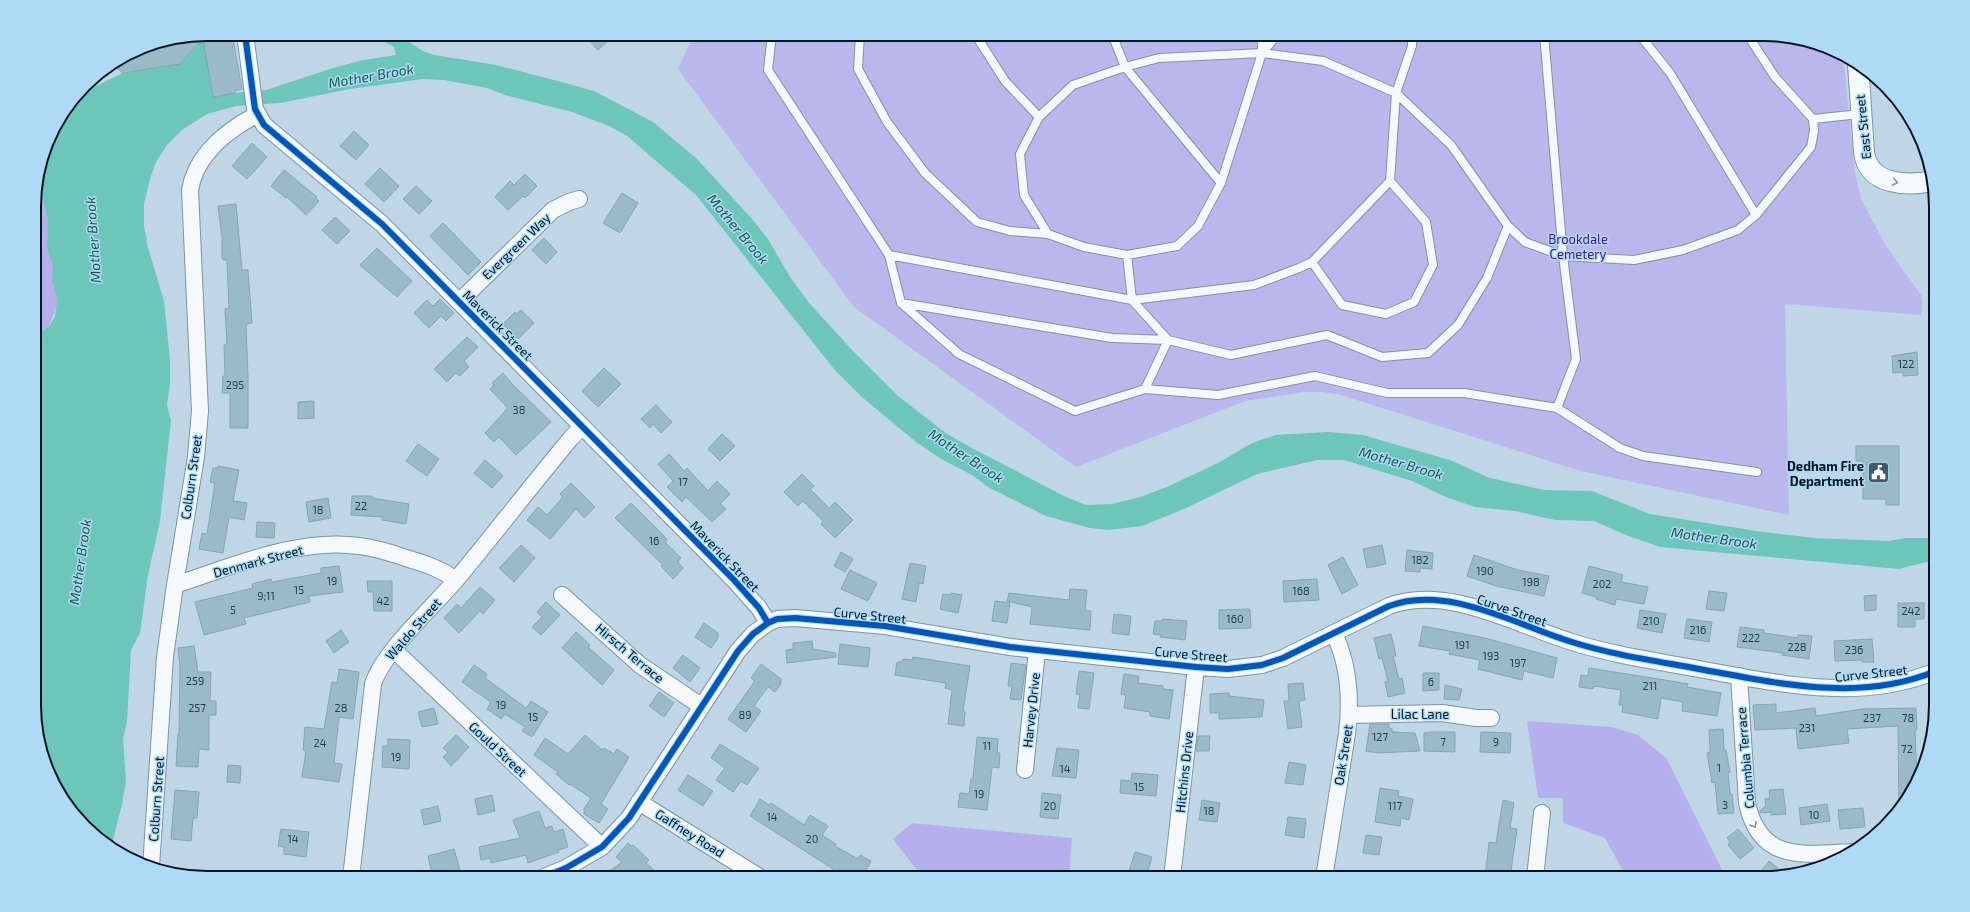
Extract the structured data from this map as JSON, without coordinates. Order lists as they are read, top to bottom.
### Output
{
  "streets": {
    "street": [
      "East Street",
      "Evergreen Way",
      "Maverick Street",
      "Colburn Street",
      "Denmark Street",
      "Curve Street",
      "Waldo Street",
      "Hirsch Terrace",
      "Harvey Drive",
      "Lilac Lane",
      "Gould Street",
      "Oak Street",
      "Columbia Terrace",
      "Hitchins Drive",
      "Gaffney Road"
    ]
  },
  "crossings": [
    ["Evergreen Way", "Maverick Street"],
    ["Maverick Street", "Colburn Street"],
    ["Maverick Street", "Curve Street"],
    ["Maverick Street", "Waldo Street"],
    ["Colburn Street", "Denmark Street"],
    ["Denmark Street", "Waldo Street"],
    ["Curve Street", "Hirsch Terrace"],
    ["Curve Street", "Harvey Drive"],
    ["Curve Street", "Gould Street"],
    ["Curve Street", "Oak Street"],
    ["Curve Street", "Columbia Terrace"],
    ["Curve Street", "Hitchins Drive"],
    ["Curve Street", "Gaffney Road"],
    ["Waldo Street", "Gould Street"],
    ["Lilac Lane", "Oak Street"]
  ],
  "one_way": ["East Street", "Columbia Terrace"],
  "water": ["Mother Brook"],
  "parks": ["Brookdale Cemetery"],
  "places": {
    "public building": ["Dedham Fire Department"]
  },
  "house_numbers": [
    "122",
    "295",
    "38",
    "17",
    "22",
    "18",
    "16",
    "182",
    "190",
    "19",
    "198",
    "202",
    "15",
    "168",
    "9;11",
    "42",
    "5",
    "242",
    "160",
    "210",
    "216",
    "222",
    "191",
    "228",
    "236",
    "193",
    "197",
    "259",
    "6",
    "211",
    "19",
    "257",
    "28",
    "89",
    "15",
    "237",
    "78",
    "231",
    "127",
    "7",
    "9",
    "24",
    "11",
    "72",
    "19",
    "1",
    "14",
    "15",
    "19",
    "3",
    "20",
    "117",
    "18",
    "10",
    "14",
    "14",
    "20"
  ]
}
